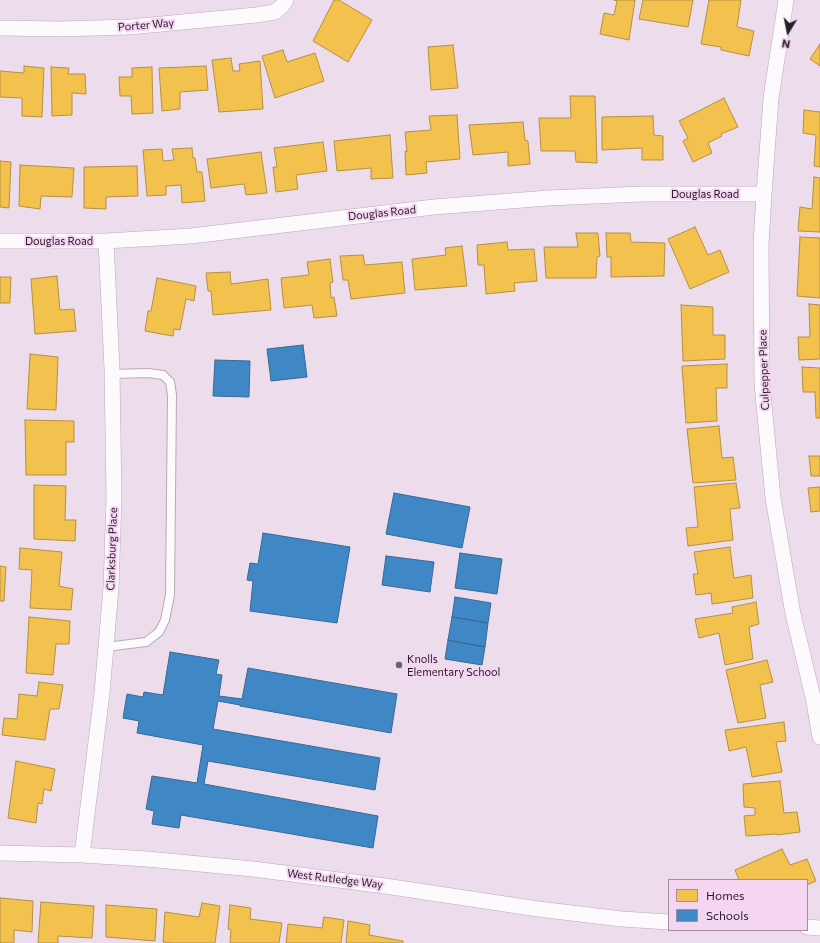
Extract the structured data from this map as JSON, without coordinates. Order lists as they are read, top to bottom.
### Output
{
  "streets": {
    "street": [
      "Porter Way",
      "Douglas Road",
      "Culpepper Place",
      "Clarksburg Place",
      "West Rutledge Way"
    ]
  },
  "crossings": [
    ["Douglas Road", "Culpepper Place"],
    ["Douglas Road", "Clarksburg Place"],
    ["Clarksburg Place", "West Rutledge Way"]
  ],
  "places": ["Knolls Elementary School"],
  "legend": ["Homes", "Schools"],
  "north": "bottom"
}
